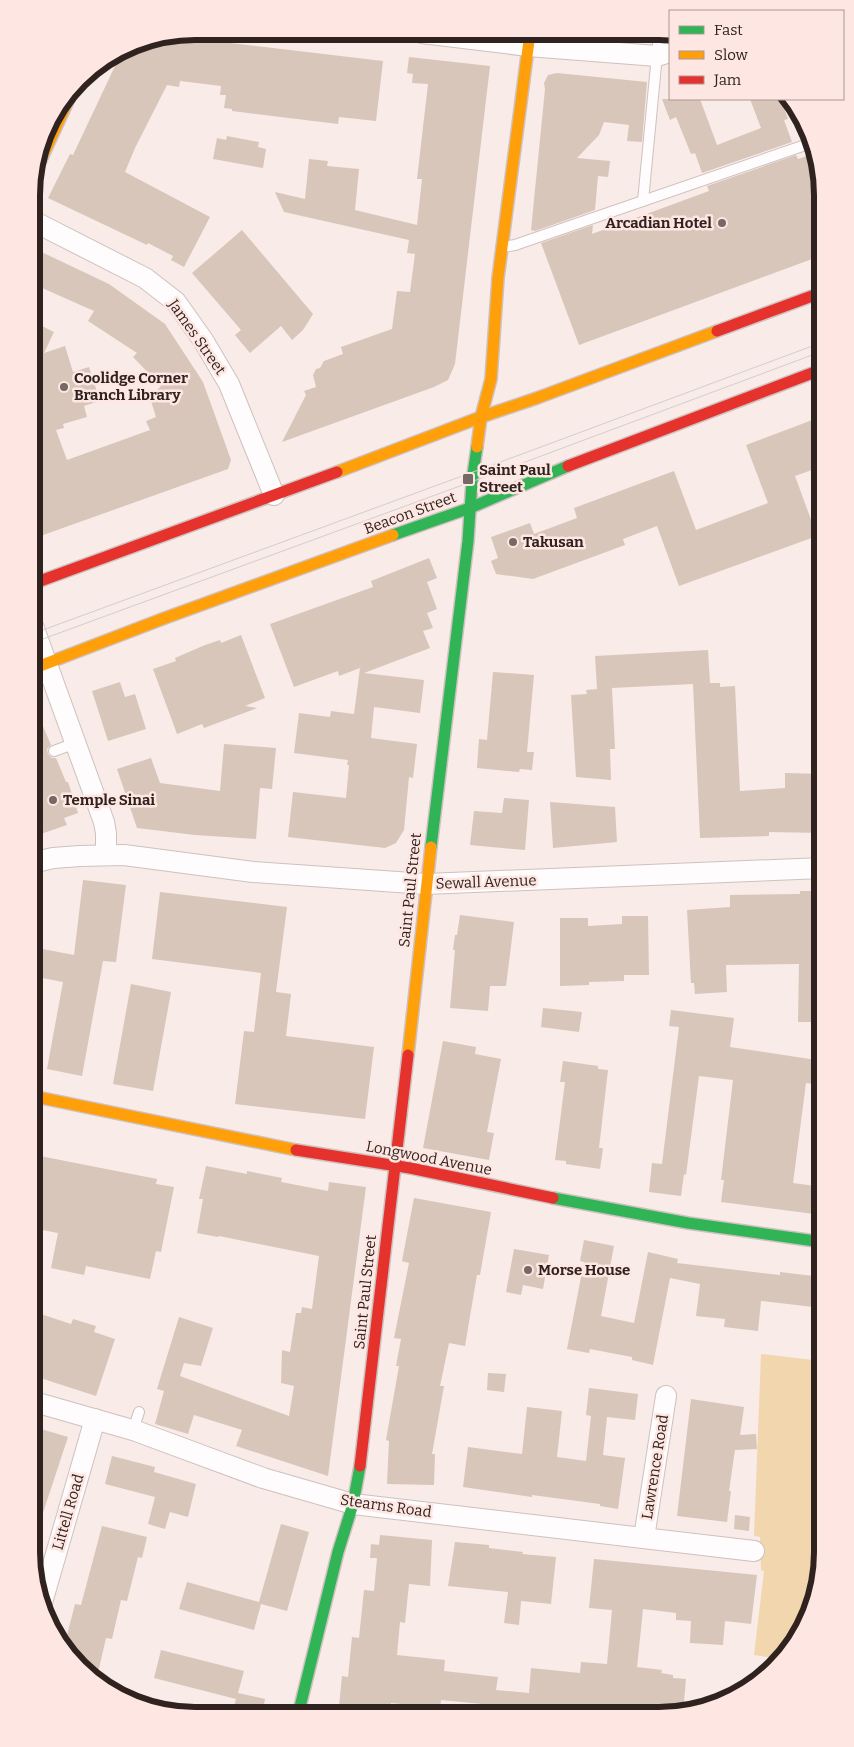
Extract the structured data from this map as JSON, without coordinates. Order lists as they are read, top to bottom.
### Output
{
  "streets": {
    "main road": ["Beacon Street", "Saint Paul Street", "Longwood Avenue"],
    "street": [
      "James Street",
      "Sewall Avenue",
      "Lawrence Road",
      "Stearns Road",
      "Littell Road"
    ]
  },
  "crossings": [
    ["Beacon Street", "Saint Paul Street"],
    ["Sewall Avenue", "Saint Paul Street"],
    ["Saint Paul Street", "Longwood Avenue"],
    ["Saint Paul Street", "Stearns Road"],
    ["Lawrence Road", "Stearns Road"],
    ["Stearns Road", "Littell Road"]
  ],
  "places": {
    "other": [
      "Arcadian Hotel",
      "Coolidge Corner Branch Library",
      "Takusan",
      "Temple Sinai",
      "Morse House"
    ],
    "transit": ["Saint Paul Street"]
  },
  "legend": ["Fast", "Slow", "Jam"]
}
